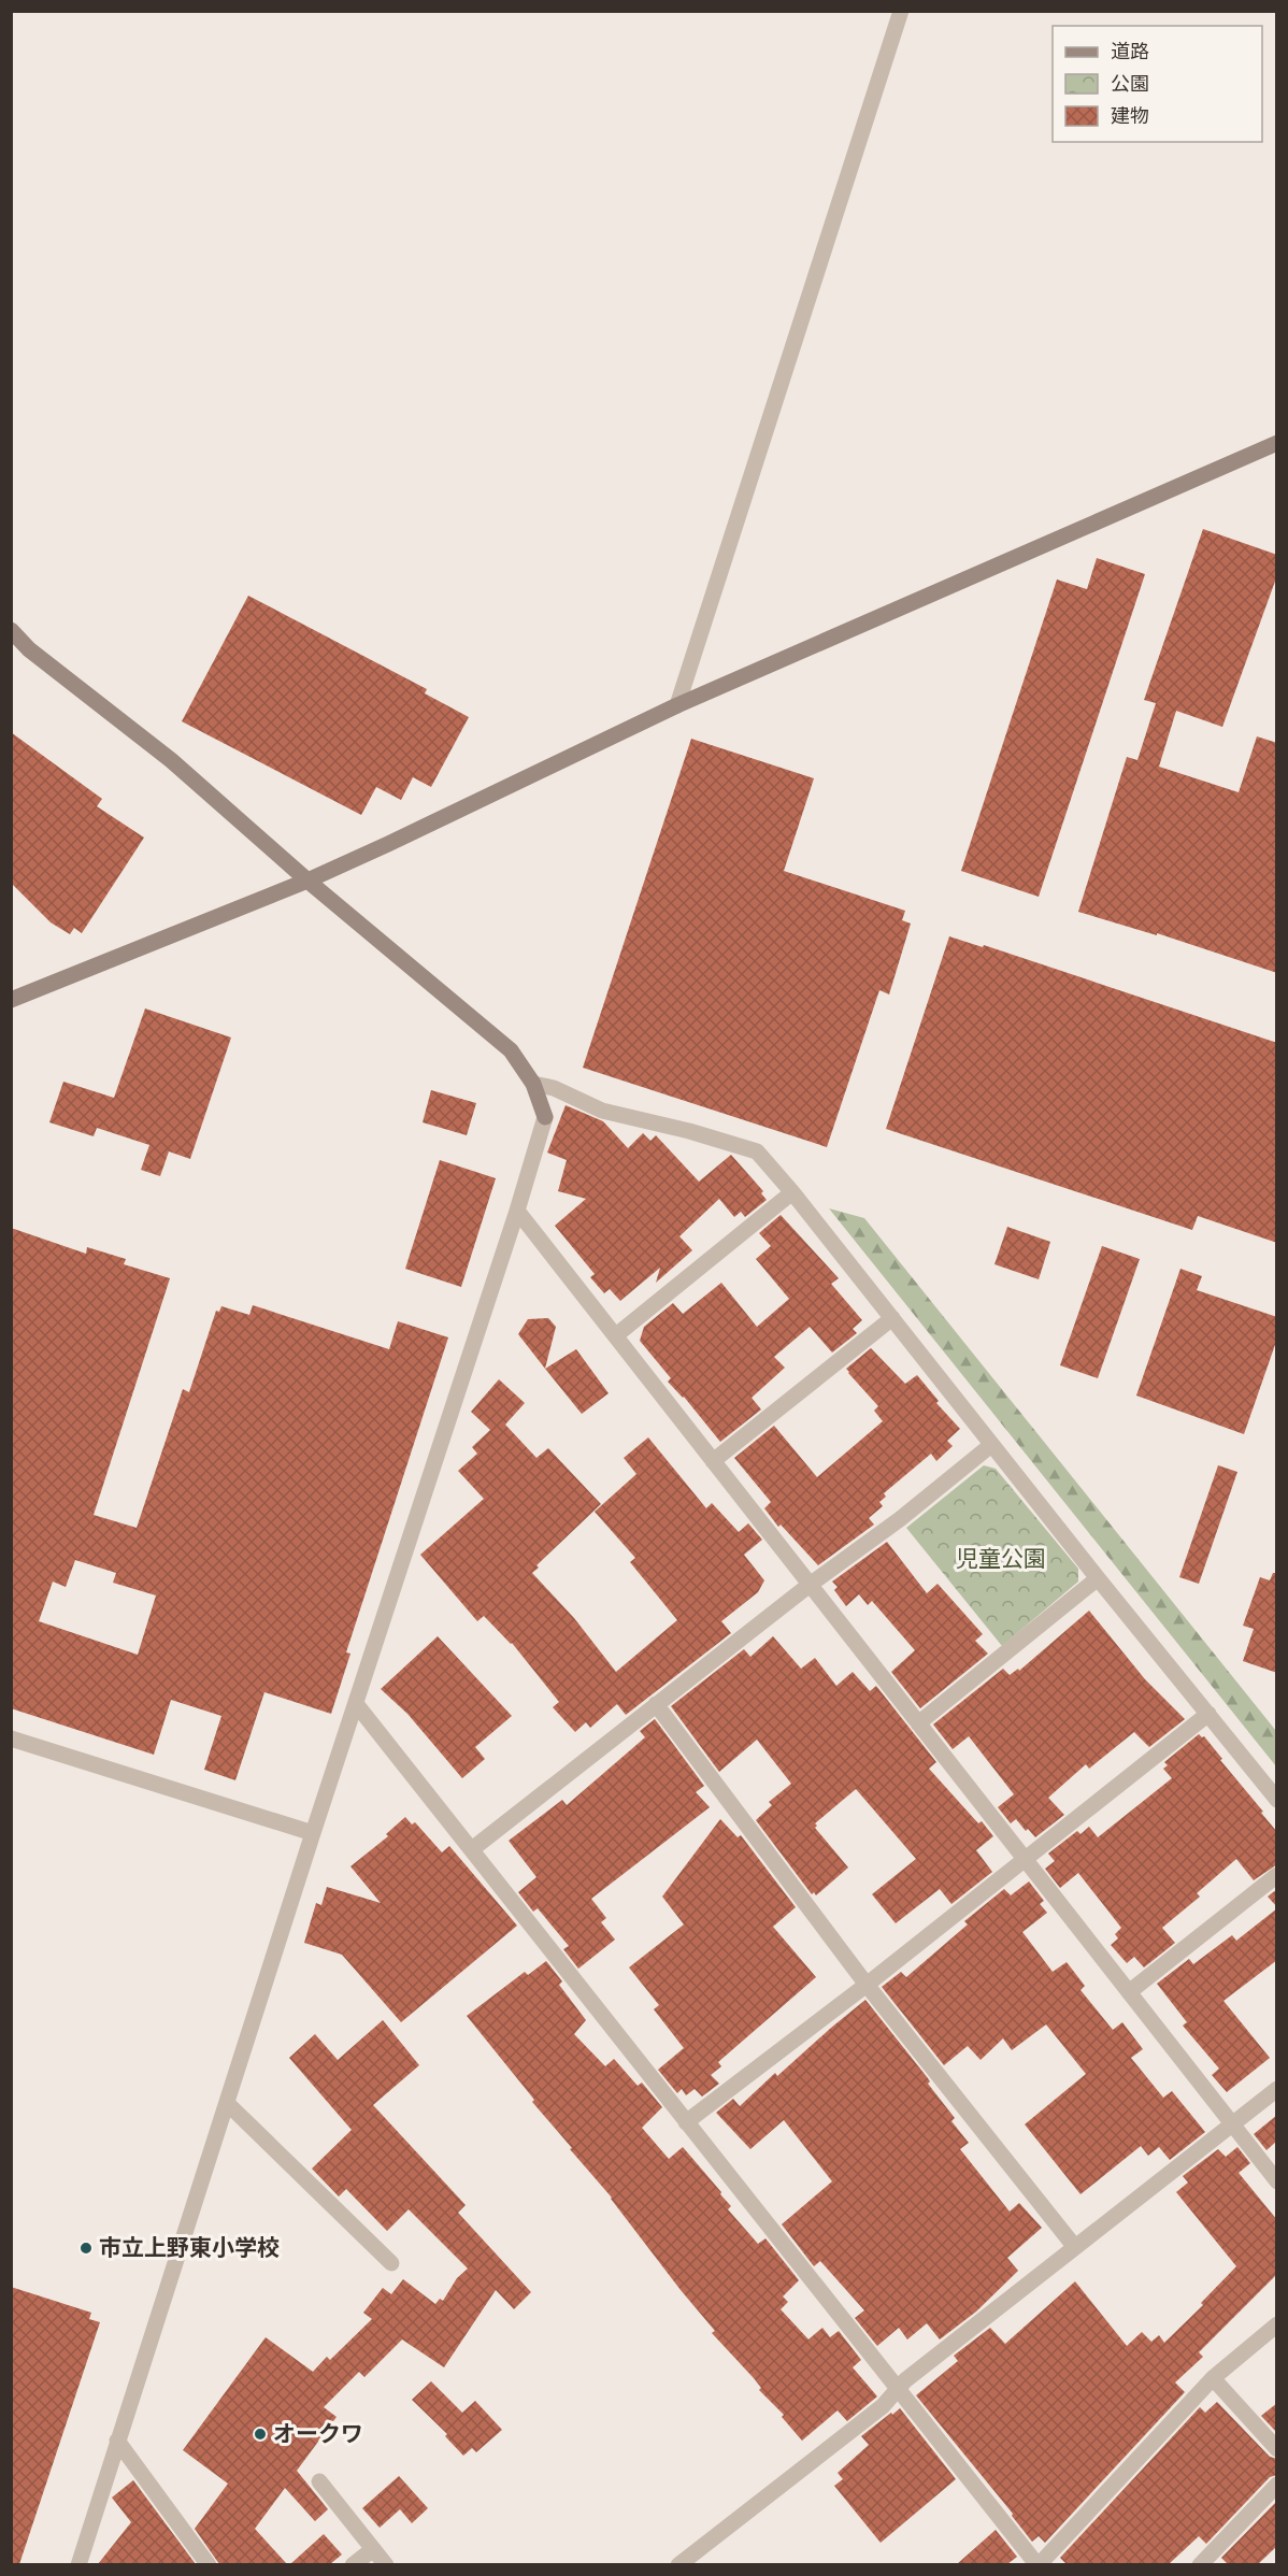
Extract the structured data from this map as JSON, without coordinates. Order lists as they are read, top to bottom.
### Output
{
  "parks": ["児童公園"],
  "places": ["市立上野東小学校", "オークワ"],
  "legend": ["道路", "公園", "建物"]
}
